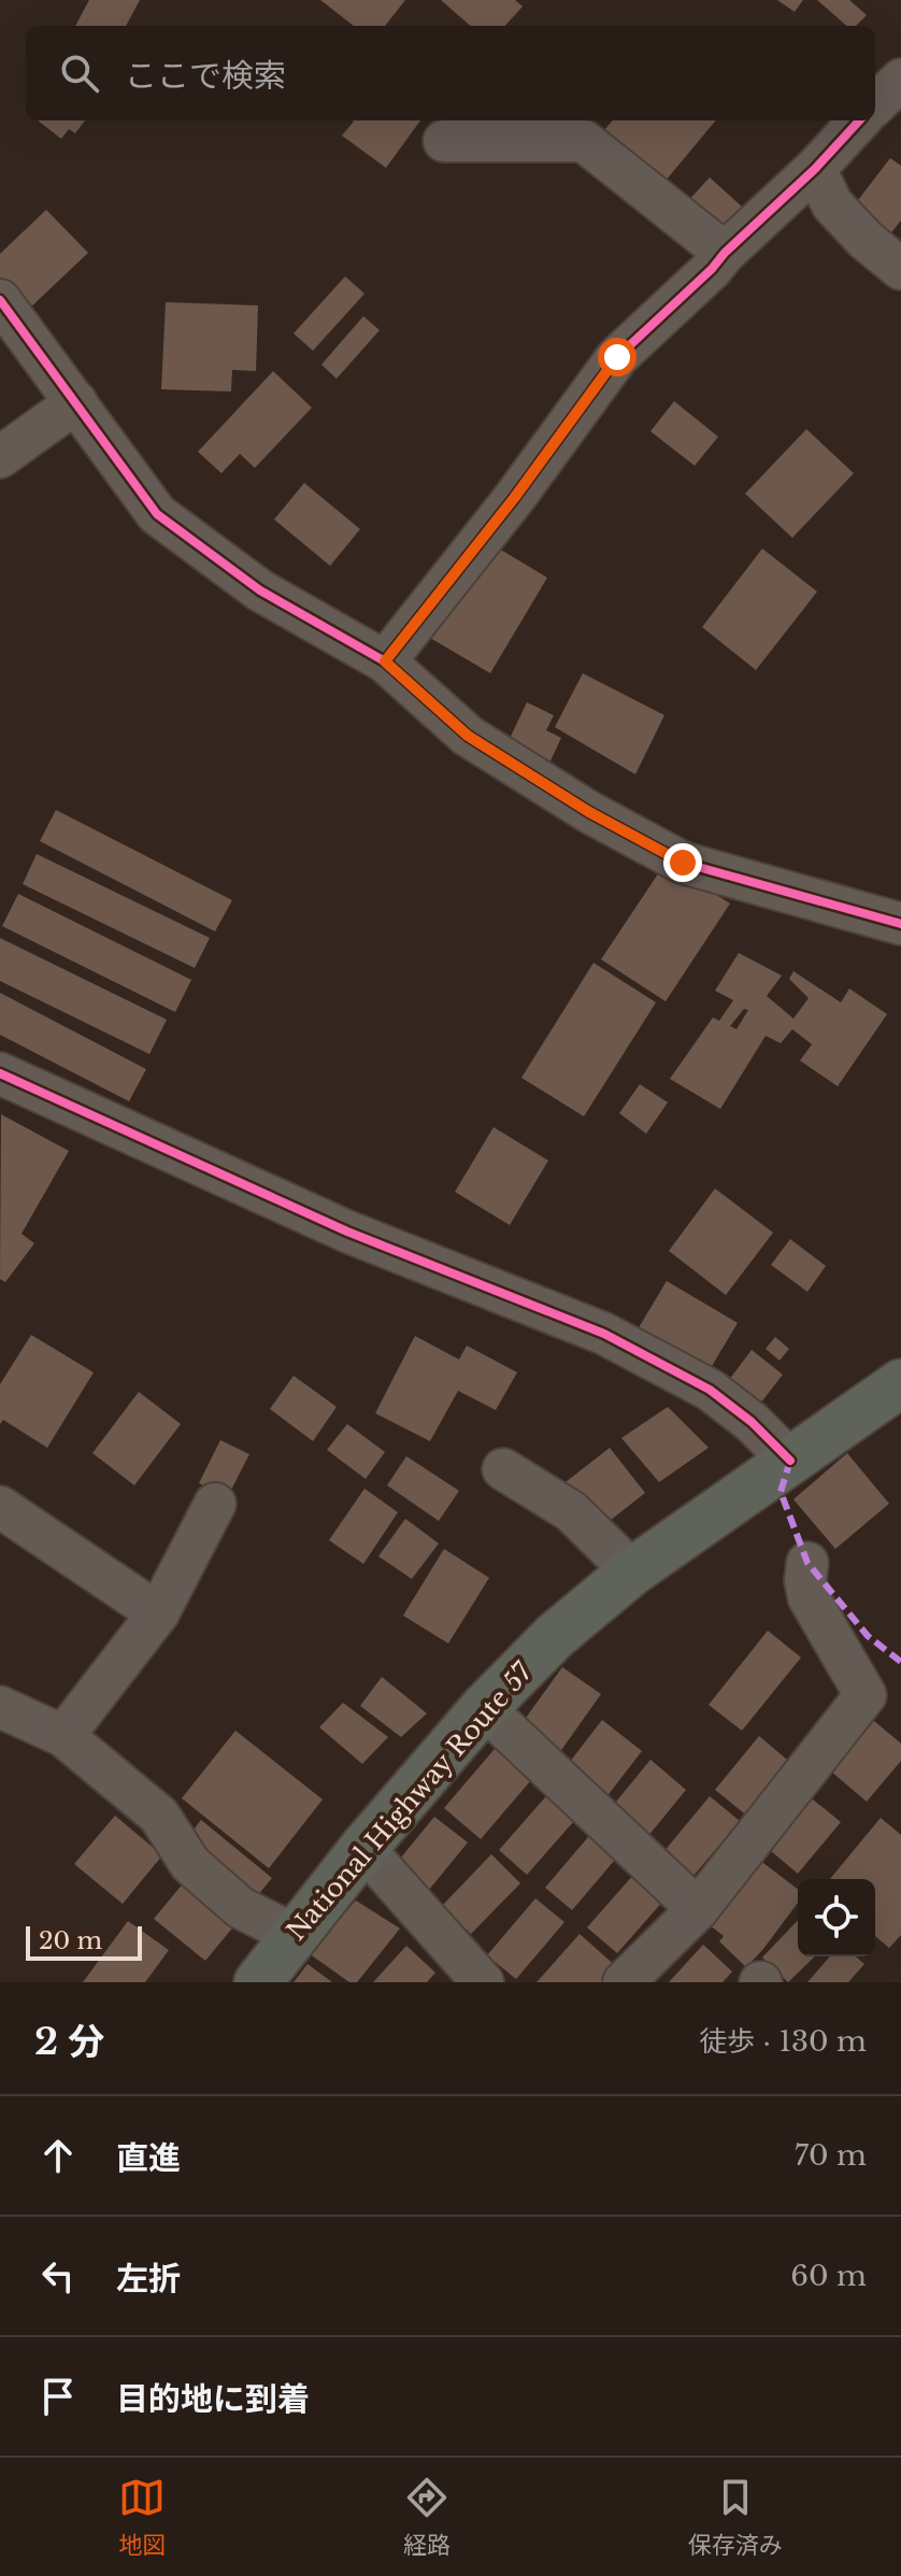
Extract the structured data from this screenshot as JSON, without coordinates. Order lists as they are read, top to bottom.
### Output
{
  "streets": {
    "highway": ["National Highway Route 57"]
  },
  "scale_bar": "20 m",
  "page": {
    "search": "ここで検索",
    "scale": "20 m",
    "heading": ["2 分", "徒歩 · 130 m"],
    "list": [
      ["直進", "70 m"],
      ["左折", "60 m"],
      "目的地に到着"
    ],
    "nav": ["地図", "経路", "保存済み"]
  }
}
